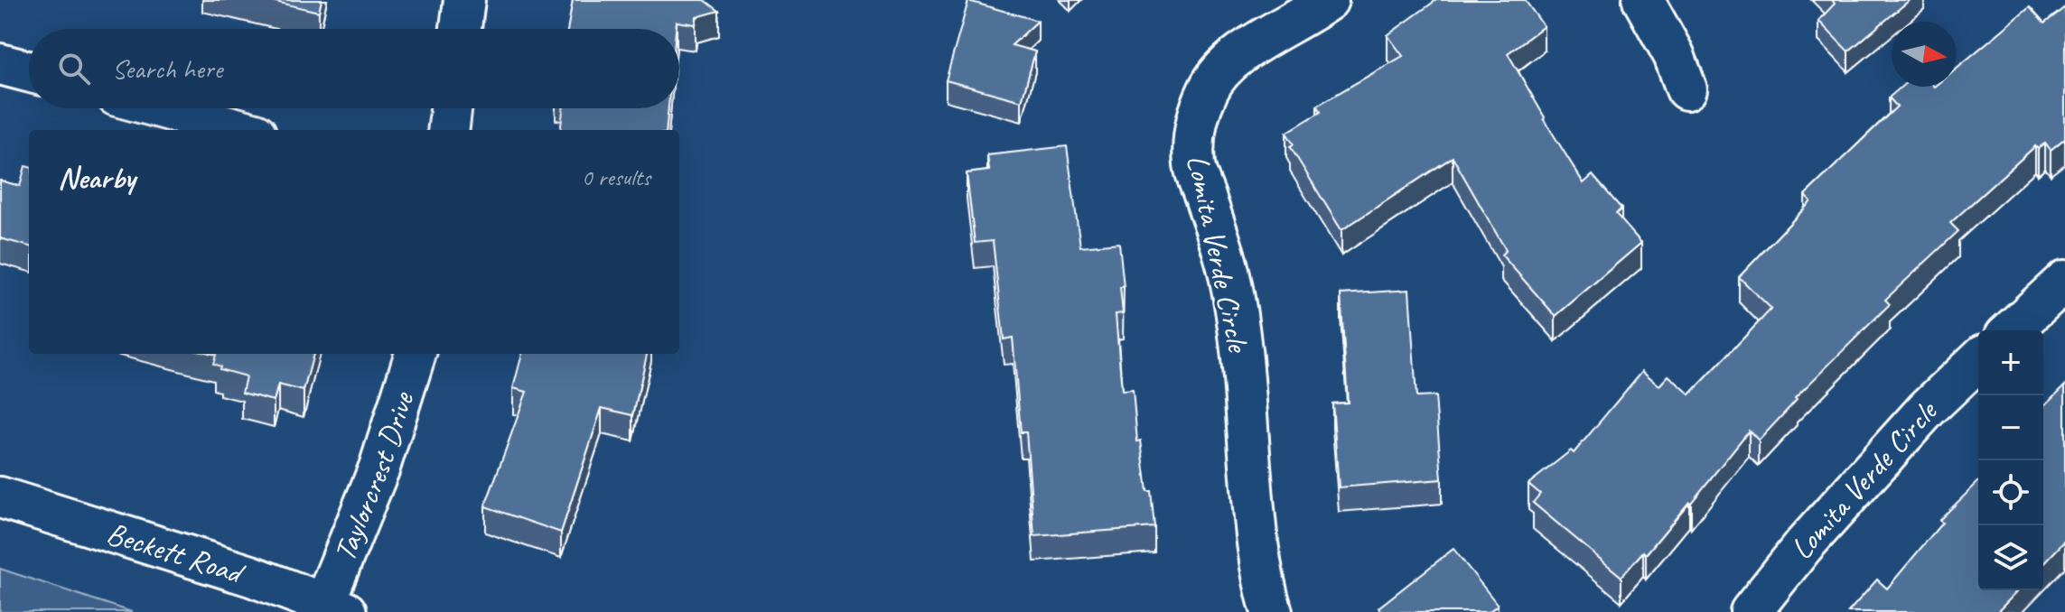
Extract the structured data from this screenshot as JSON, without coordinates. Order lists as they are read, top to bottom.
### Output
{
  "streets": {
    "street": ["Lomita Verde Circle", "Taylorcrest Drive", "Beckett Road"]
  },
  "crossings": [
    ["Taylorcrest Drive", "Beckett Road"]
  ],
  "north": "right",
  "page": {
    "search": "Search here",
    "heading": ["Nearby", "0 results"],
    "map_buttons": ["+", "−"]
  }
}
